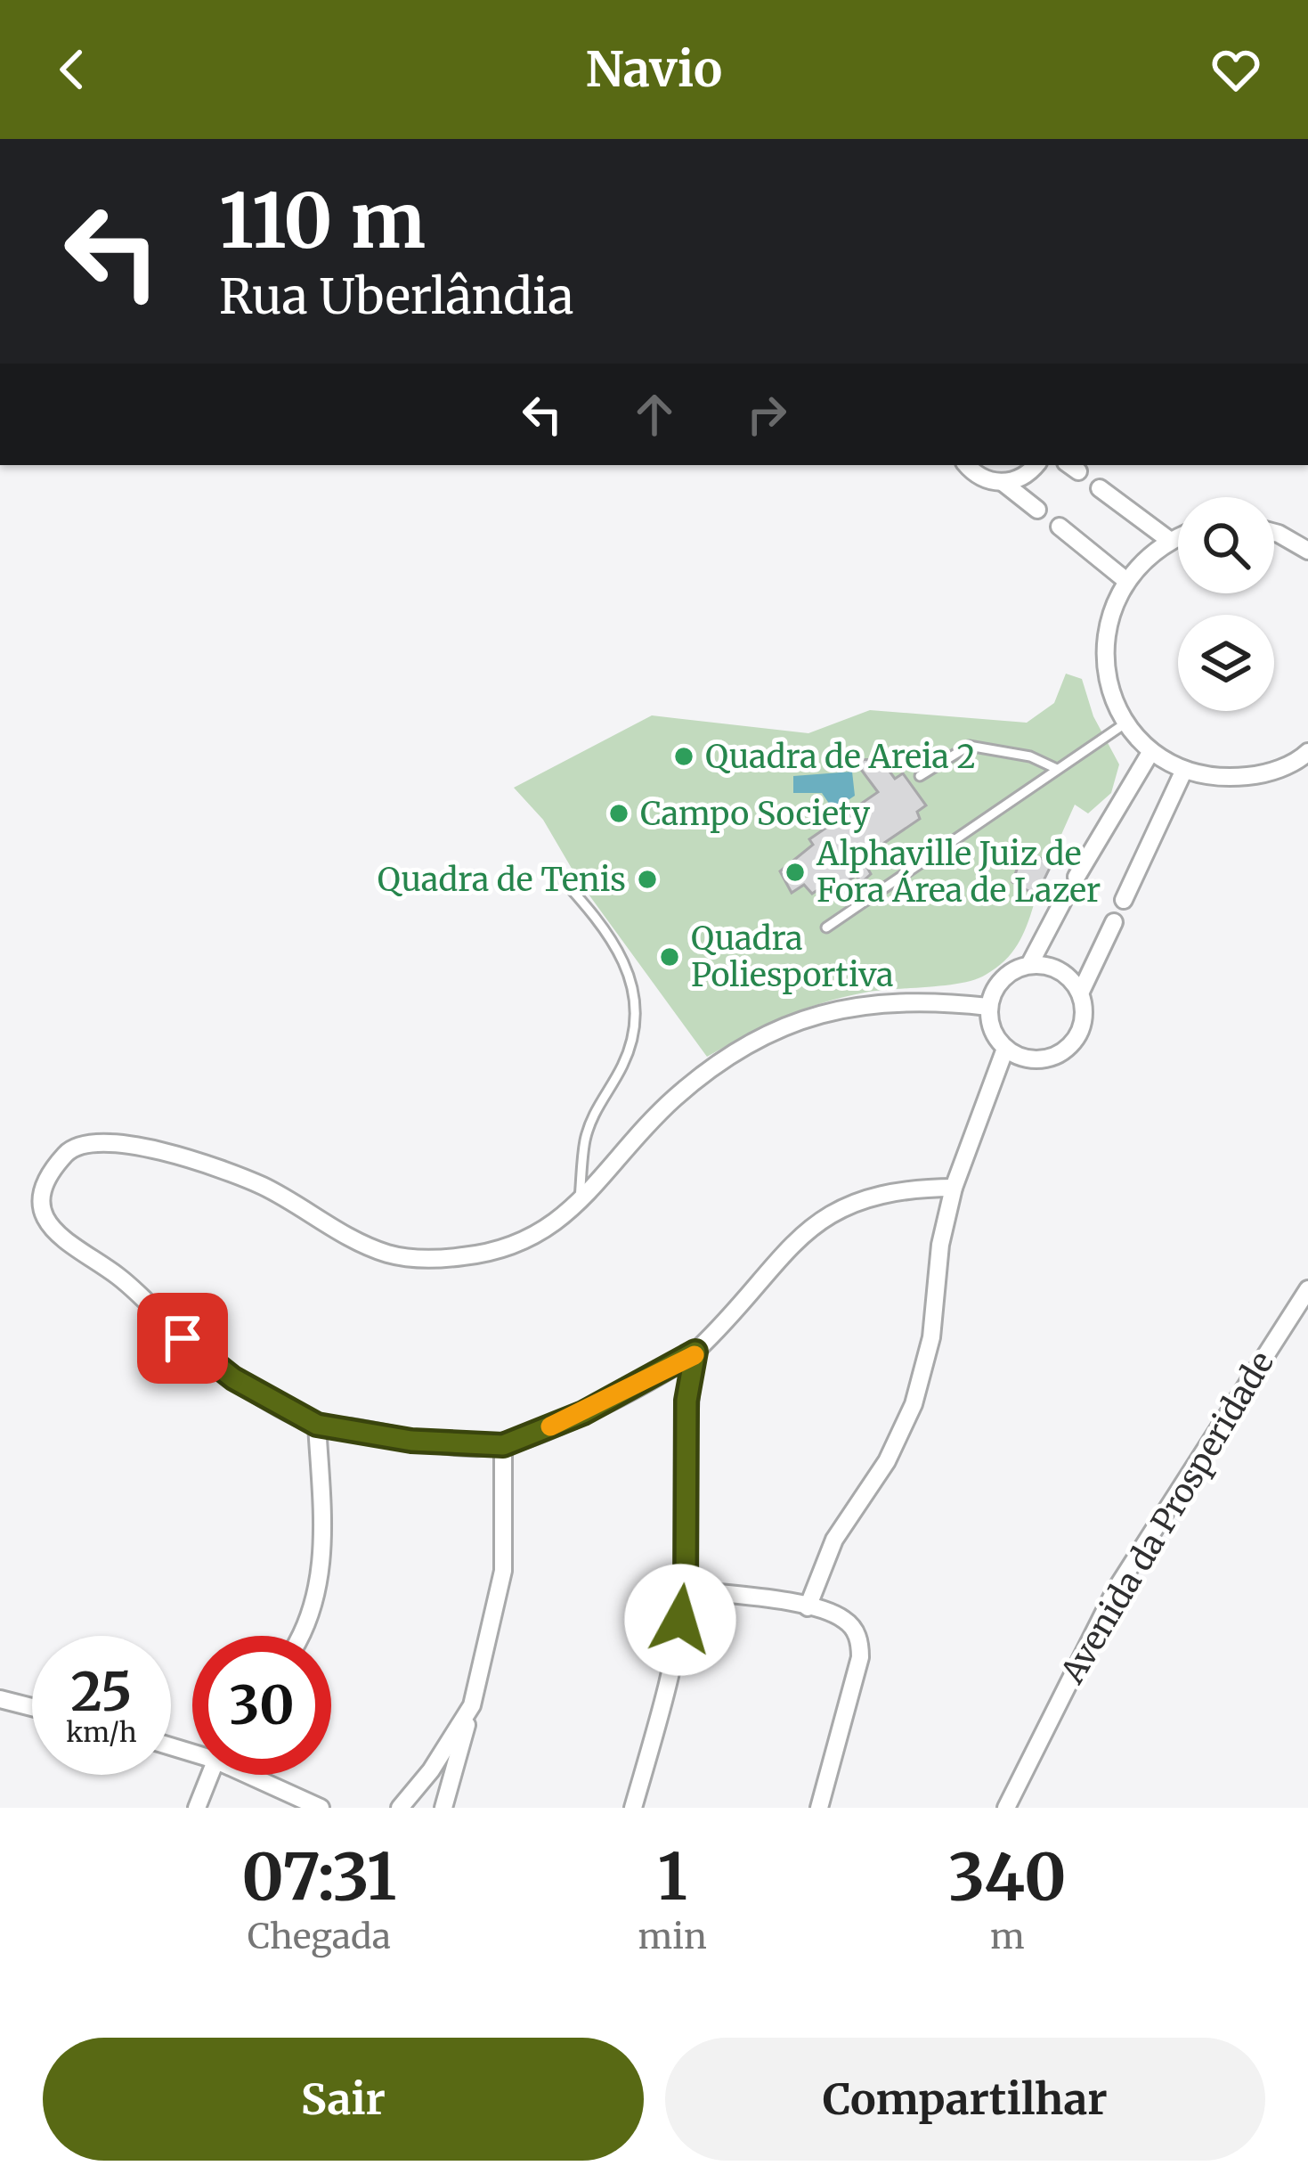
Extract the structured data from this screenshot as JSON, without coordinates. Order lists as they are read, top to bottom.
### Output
{
  "streets": {
    "street": ["Avenida da Prosperidade"]
  },
  "places": [
    "Quadra de Areia 2",
    "Campo Society",
    "Alphaville Juiz de Fora Área de Lazer",
    "Quadra de Tenis",
    "Quadra Poliesportiva"
  ],
  "page": {
    "header": "Navio",
    "turn": ["110 m", "Rua Uberlândia"],
    "speed": "25 km/h",
    "limit": "30",
    "eta": [
      "07:31",
      "Chegada",
      "1",
      "min",
      "340",
      "m"
    ],
    "buttons": ["Sair", "Compartilhar"]
  }
}
